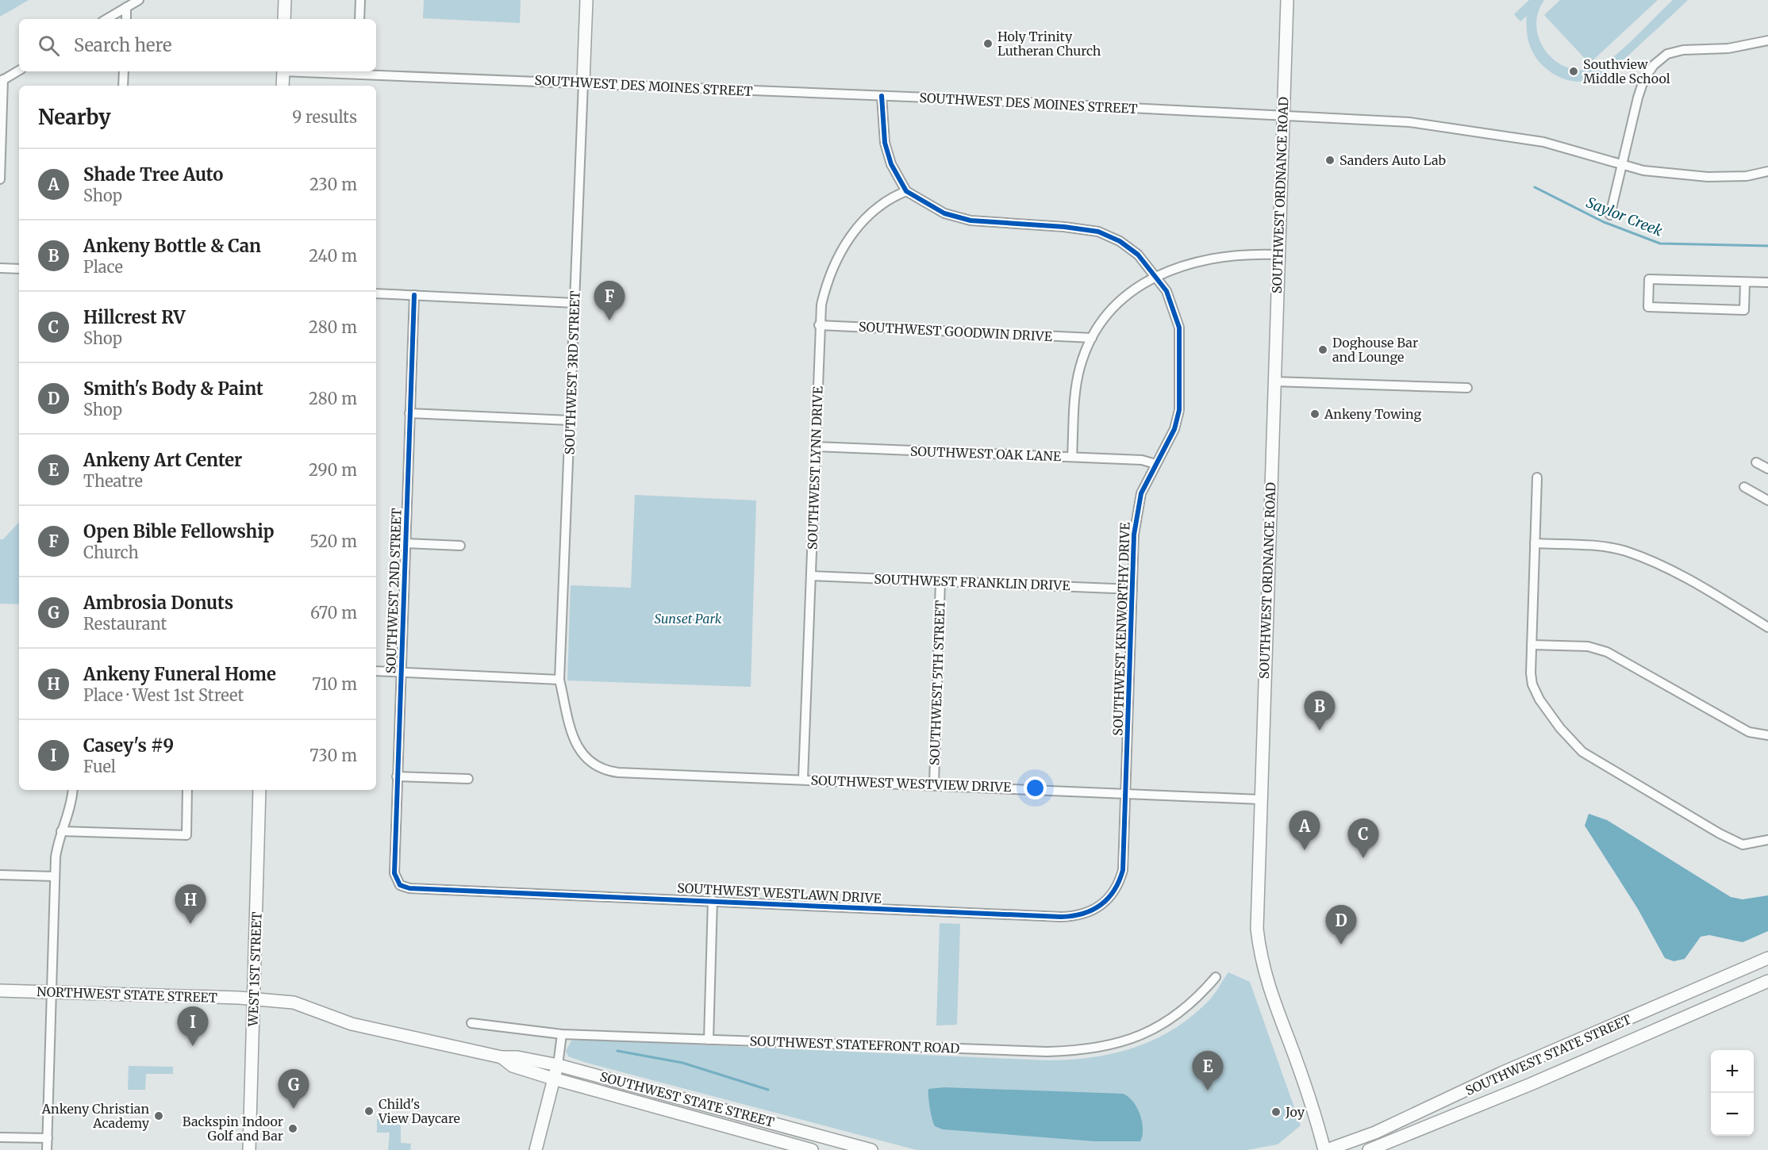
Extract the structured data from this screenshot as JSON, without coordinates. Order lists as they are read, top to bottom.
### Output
{
  "streets": {
    "main road": [
      "SOUTHWEST ORDNANCE ROAD",
      "SOUTHWEST 3RD STREET",
      "WEST 1ST STREET",
      "NORTHWEST STATE STREET",
      "SOUTHWEST STATE STREET"
    ],
    "street": [
      "SOUTHWEST DES MOINES STREET",
      "SOUTHWEST GOODWIN DRIVE",
      "SOUTHWEST OAK LANE",
      "SOUTHWEST LYNN DRIVE",
      "SOUTHWEST FRANKLIN DRIVE",
      "SOUTHWEST 2ND STREET",
      "SOUTHWEST KENWORTHY DRIVE",
      "SOUTHWEST 5TH STREET",
      "SOUTHWEST WESTVIEW DRIVE",
      "SOUTHWEST WESTLAWN DRIVE",
      "SOUTHWEST STATEFRONT ROAD"
    ]
  },
  "crossings": [
    ["SOUTHWEST DES MOINES STREET", "SOUTHWEST ORDNANCE ROAD"],
    ["SOUTHWEST DES MOINES STREET", "SOUTHWEST 3RD STREET"],
    ["SOUTHWEST ORDNANCE ROAD", "SOUTHWEST WESTVIEW DRIVE"],
    ["SOUTHWEST ORDNANCE ROAD", "SOUTHWEST STATE STREET"],
    ["SOUTHWEST GOODWIN DRIVE", "SOUTHWEST LYNN DRIVE"],
    ["SOUTHWEST 3RD STREET", "SOUTHWEST WESTVIEW DRIVE"],
    ["SOUTHWEST OAK LANE", "SOUTHWEST LYNN DRIVE"],
    ["SOUTHWEST OAK LANE", "SOUTHWEST KENWORTHY DRIVE"],
    ["SOUTHWEST LYNN DRIVE", "SOUTHWEST FRANKLIN DRIVE"],
    ["SOUTHWEST LYNN DRIVE", "SOUTHWEST KENWORTHY DRIVE"],
    ["SOUTHWEST LYNN DRIVE", "SOUTHWEST WESTVIEW DRIVE"],
    ["SOUTHWEST FRANKLIN DRIVE", "SOUTHWEST KENWORTHY DRIVE"],
    ["SOUTHWEST FRANKLIN DRIVE", "SOUTHWEST 5TH STREET"],
    ["SOUTHWEST 2ND STREET", "SOUTHWEST WESTLAWN DRIVE"],
    ["SOUTHWEST KENWORTHY DRIVE", "SOUTHWEST WESTVIEW DRIVE"],
    ["SOUTHWEST KENWORTHY DRIVE", "SOUTHWEST WESTLAWN DRIVE"],
    ["SOUTHWEST 5TH STREET", "SOUTHWEST WESTVIEW DRIVE"],
    ["WEST 1ST STREET", "NORTHWEST STATE STREET"],
    ["WEST 1ST STREET", "SOUTHWEST STATE STREET"],
    ["NORTHWEST STATE STREET", "SOUTHWEST STATE STREET"]
  ],
  "water": ["Saylor Creek"],
  "parks": ["Sunset Park"],
  "places": [
    "Holy Trinity Lutheran Church",
    "Southview Middle School",
    "Sanders Auto Lab",
    "Doghouse Bar and Lounge",
    "Ankeny Towing",
    "Child's View Daycare",
    "Joy",
    "Ankeny Christian Academy",
    "Backspin Indoor Golf and Bar"
  ],
  "page": {
    "search": "Search here",
    "heading": ["Nearby", "9 results"],
    "list": [
      {
        "mark": "A",
        "name": "Shade Tree Auto",
        "note": "Shop",
        "value": "230 m"
      },
      {
        "mark": "B",
        "name": "Ankeny Bottle & Can",
        "note": "Place",
        "value": "240 m"
      },
      {
        "mark": "C",
        "name": "Hillcrest RV",
        "note": "Shop",
        "value": "280 m"
      },
      {
        "mark": "D",
        "name": "Smith's Body & Paint",
        "note": "Shop",
        "value": "280 m"
      },
      {
        "mark": "E",
        "name": "Ankeny Art Center",
        "note": "Theatre",
        "value": "290 m"
      },
      {
        "mark": "F",
        "name": "Open Bible Fellowship",
        "note": "Church",
        "value": "520 m"
      },
      {
        "mark": "G",
        "name": "Ambrosia Donuts",
        "note": "Restaurant",
        "value": "670 m"
      },
      {
        "mark": "H",
        "name": "Ankeny Funeral Home",
        "note": "Place · West 1st Street",
        "value": "710 m"
      },
      {
        "mark": "I",
        "name": "Casey's #9",
        "note": "Fuel",
        "value": "730 m"
      }
    ],
    "pins": [
      "F",
      "B",
      "A",
      "C",
      "H",
      "D",
      "I",
      "E",
      "G"
    ],
    "map_buttons": ["+", "−"]
  }
}
